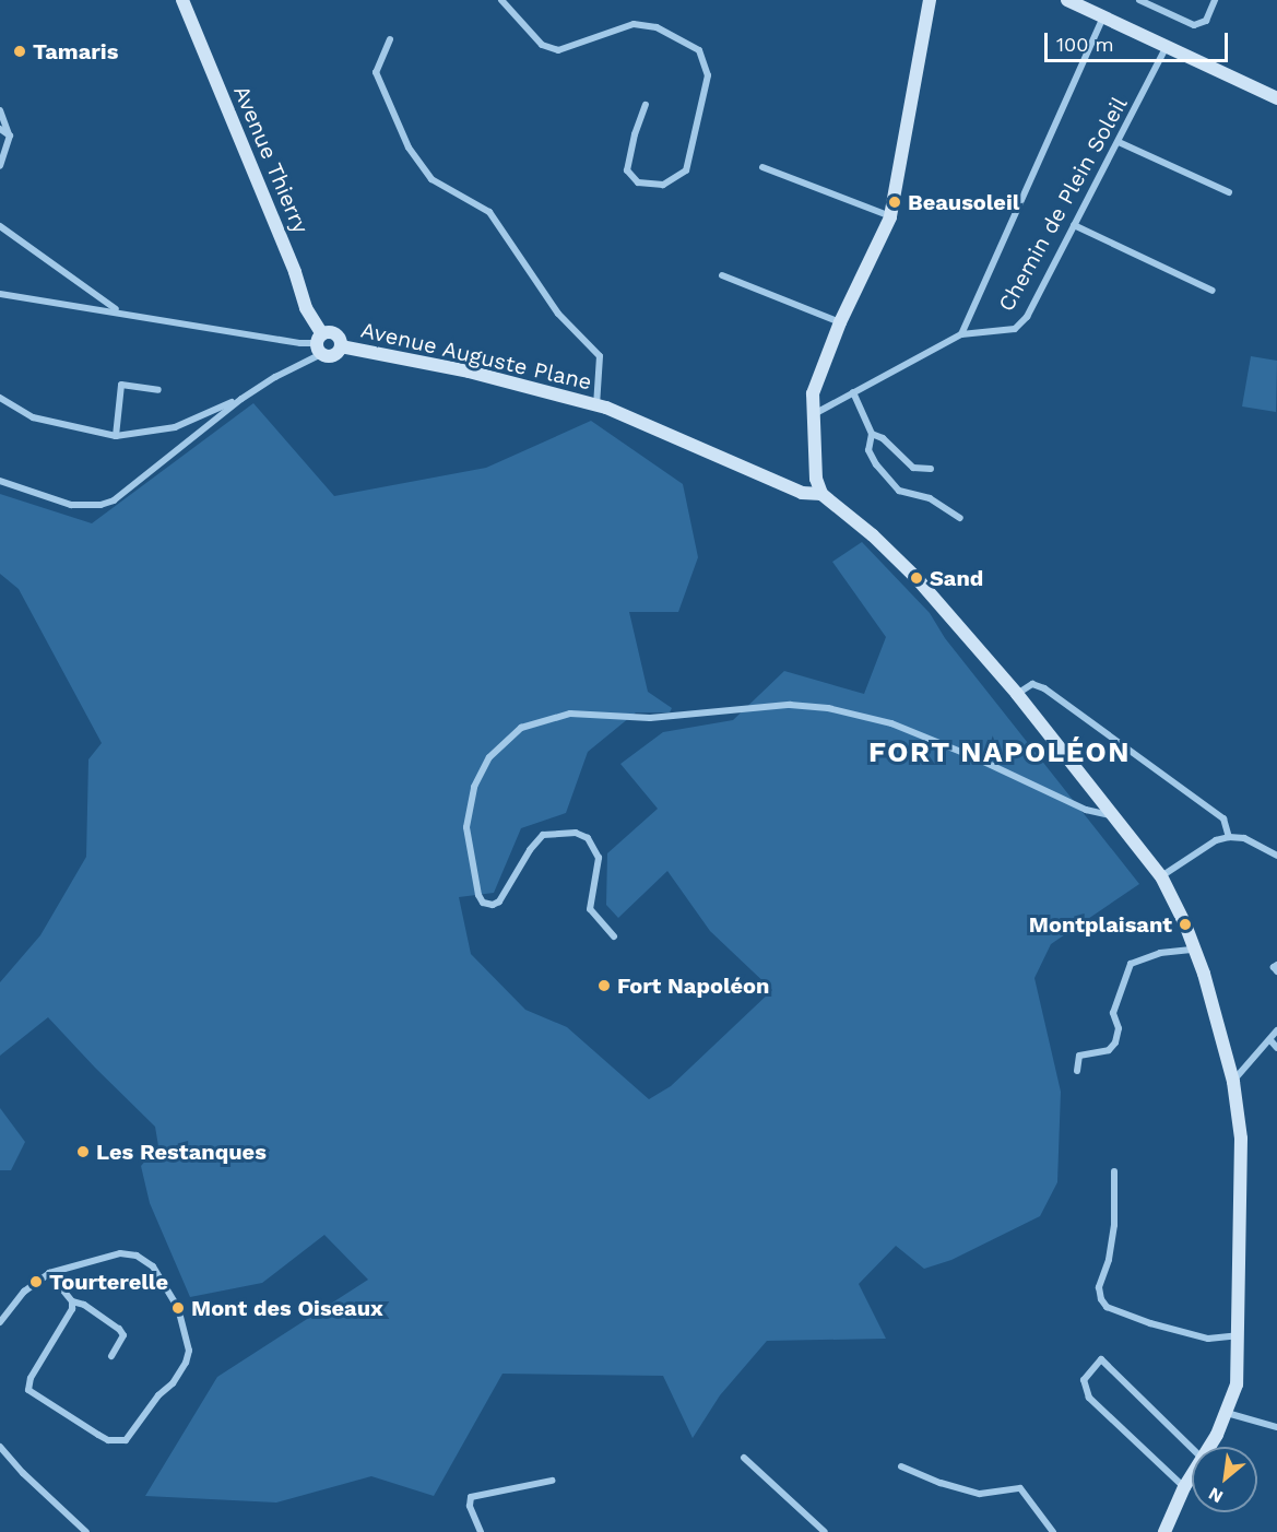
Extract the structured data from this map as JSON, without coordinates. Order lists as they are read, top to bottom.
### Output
{
  "streets": {
    "street": ["Avenue Thierry", "Chemin de Plein Soleil", "Avenue Auguste Plane"]
  },
  "districts": ["FORT NAPOLÉON"],
  "places": [
    "Tamaris",
    "Beausoleil",
    "Sand",
    "Montplaisant",
    "Fort Napoléon",
    "Les Restanques",
    "Tourterelle",
    "Mont des Oiseaux"
  ],
  "scale_bar": "100 m",
  "north": "bottom left"
}
